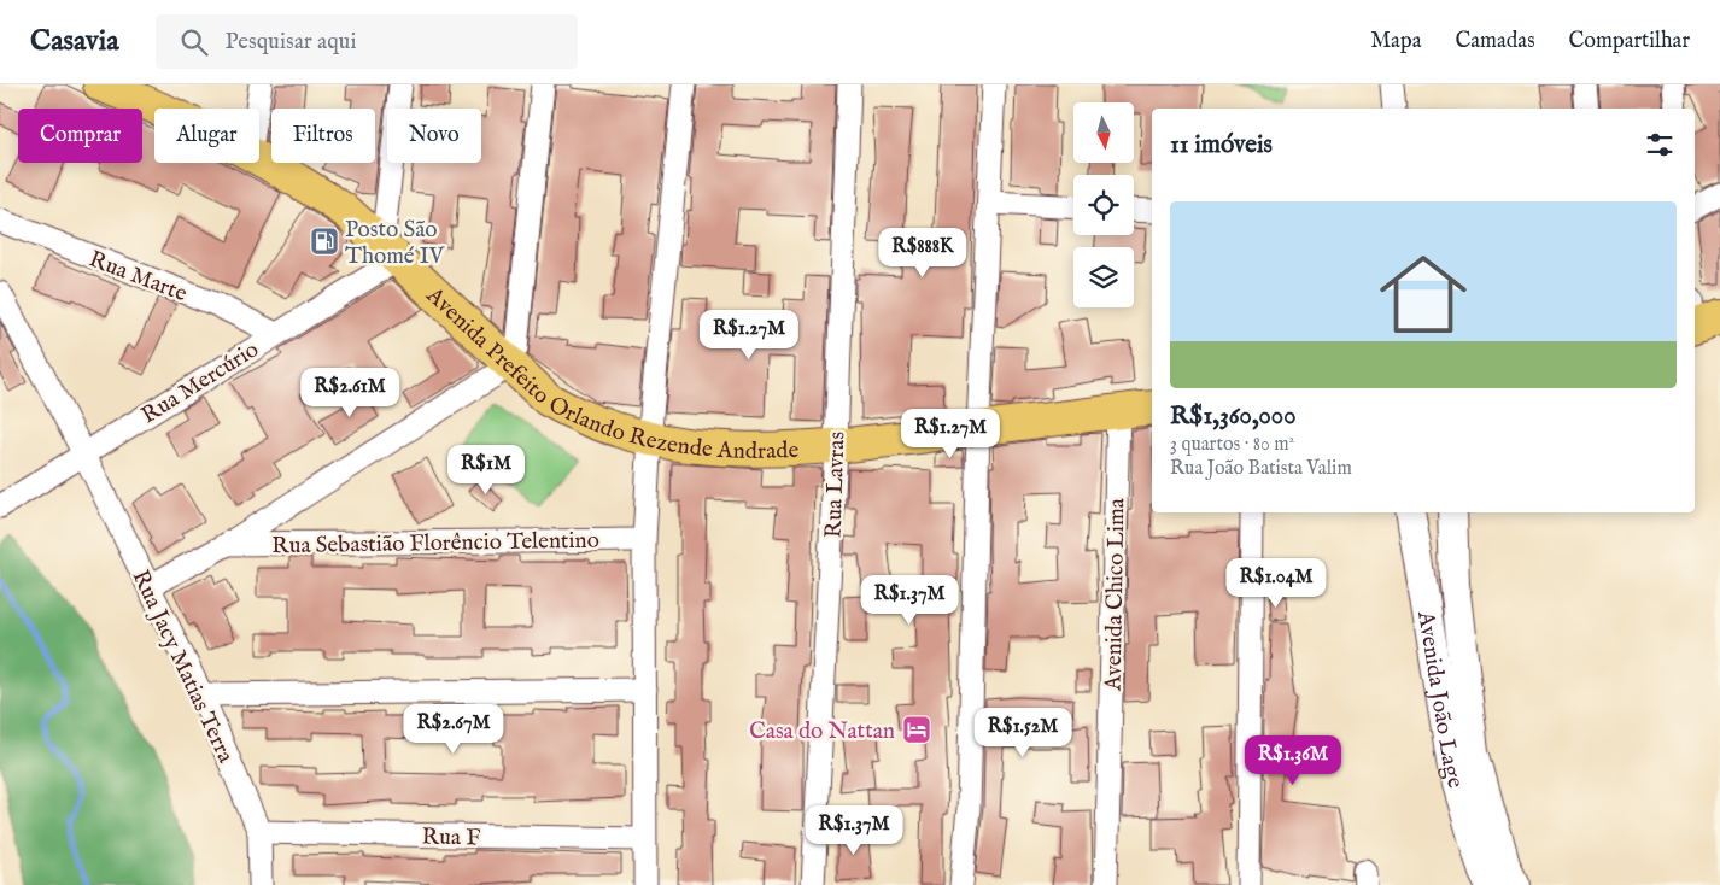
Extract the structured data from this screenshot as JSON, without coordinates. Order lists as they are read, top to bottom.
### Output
{
  "streets": {
    "main road": ["Avenida Prefeito Orlando Rezende Andrade"],
    "street": [
      "Rua Marte",
      "Rua Mercúrio",
      "Rua Lavras",
      "Rua Sebastião Florêncio Telentino",
      "Avenida Chico Lima",
      "Rua Jacy Matias Terra",
      "Avenida João Lage",
      "Rua F"
    ]
  },
  "crossings": [
    ["Rua Marte", "Rua Mercúrio"],
    ["Avenida Prefeito Orlando Rezende Andrade", "Rua Mercúrio"],
    ["Avenida Prefeito Orlando Rezende Andrade", "Rua Lavras"],
    ["Avenida Prefeito Orlando Rezende Andrade", "Avenida Chico Lima"],
    ["Rua Mercúrio", "Rua Jacy Matias Terra"],
    ["Rua Jacy Matias Terra", "Rua F"]
  ],
  "places": {
    "fuel station": ["Posto São Thomé IV"],
    "hotel": ["Casa do Nattan"]
  },
  "north": "bottom",
  "page": {
    "header": "Casavia",
    "search": "Pesquisar aqui",
    "nav": ["Mapa", "Camadas", "Compartilhar"],
    "chip": [
      "Comprar",
      "Alugar",
      "Filtros",
      "Novo"
    ],
    "heading": "11 imóveis",
    "list": [
      {
        "name": "R$1,360,000",
        "note": "3 quartos · 80 m² · Rua João Batista Valim"
      }
    ],
    "price": [
      "R$888K",
      "R$1.27M",
      "R$2.61M",
      "R$1.27M",
      "R$1M",
      "R$1.04M",
      "R$1.37M",
      "R$2.67M",
      "R$1.52M",
      "R$1.36M",
      "R$1.37M"
    ]
  }
}
